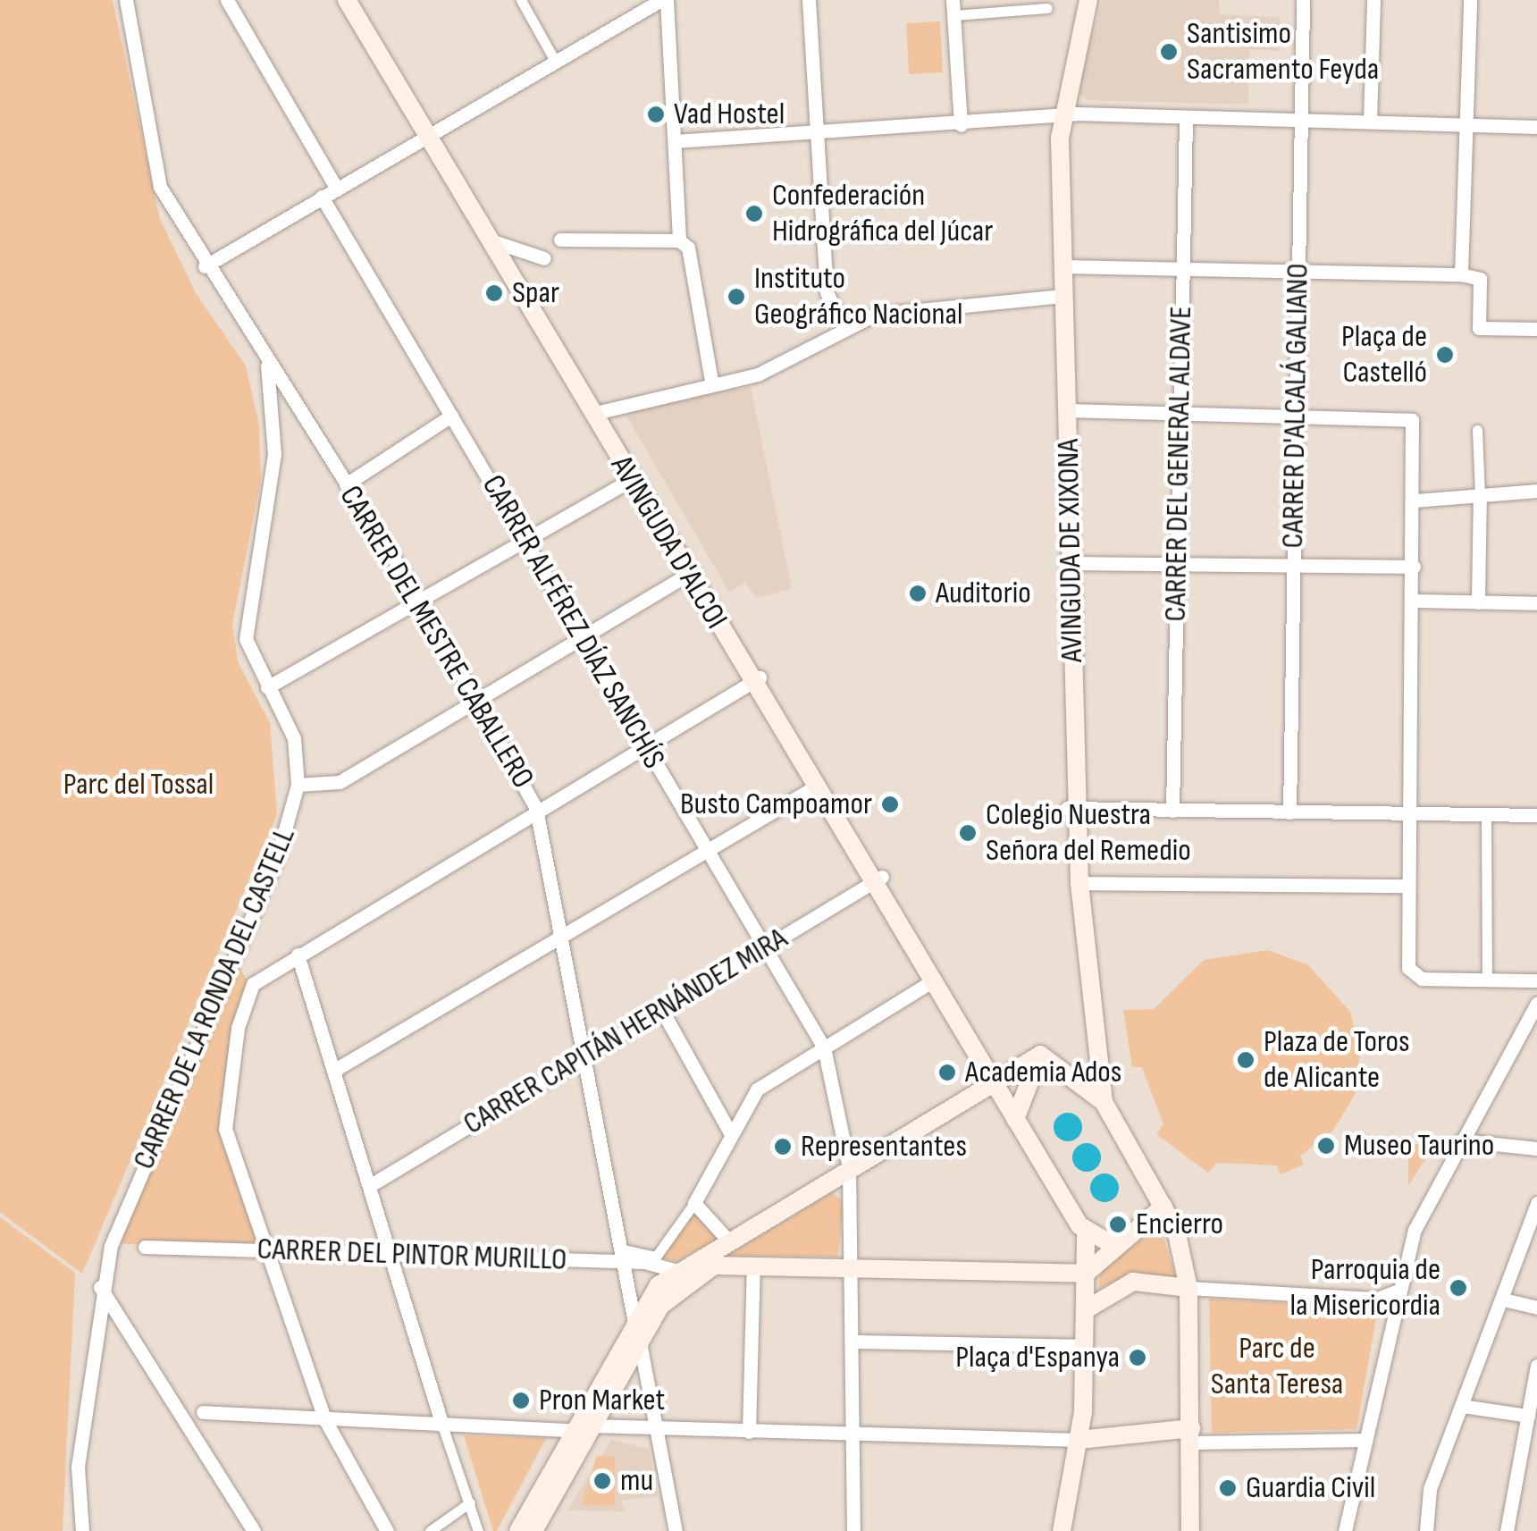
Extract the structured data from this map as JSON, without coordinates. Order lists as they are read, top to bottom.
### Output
{
  "streets": {
    "main road": ["AVINGUDA D'ALCOI", "AVINGUDA DE XIXONA"],
    "street": [
      "CARRER D'ALCALÁ GALIANO",
      "CARRER DEL GENERAL ALDAVE",
      "CARRER ALFÉREZ DÍAZ SANCHÍS",
      "CARRER DEL MESTRE CABALLERO",
      "CARRER DE LA RONDA DEL CASTELL",
      "CARRER CAPITÁN HERNÁNDEZ MIRA",
      "CARRER DEL PINTOR MURILLO"
    ]
  },
  "crossings": [
    ["AVINGUDA D'ALCOI", "CARRER CAPITÁN HERNÁNDEZ MIRA"],
    ["CARRER ALFÉREZ DÍAZ SANCHÍS", "CARRER CAPITÁN HERNÁNDEZ MIRA"],
    ["CARRER DEL MESTRE CABALLERO", "CARRER DE LA RONDA DEL CASTELL"],
    ["CARRER DEL MESTRE CABALLERO", "CARRER CAPITÁN HERNÁNDEZ MIRA"],
    ["CARRER DEL MESTRE CABALLERO", "CARRER DEL PINTOR MURILLO"]
  ],
  "parks": ["Parc del Tossal", "Parc de Santa Teresa"],
  "places": [
    "Santisimo Sacramento Feyda",
    "Vad Hostel",
    "Confederación Hidrográfica del Júcar",
    "Spar",
    "Instituto Geográfico Nacional",
    "Plaça de Castelló",
    "Auditorio",
    "Busto Campoamor",
    "Colegio Nuestra Señora del Remedio",
    "Plaza de Toros de Alicante",
    "Academia Ados",
    "Museo Taurino",
    "Representantes",
    "Encierro",
    "Parroquia de la Misericordia",
    "Plaça d'Espanya",
    "Pron Market",
    "mu",
    "Guardia Civil"
  ]
}
